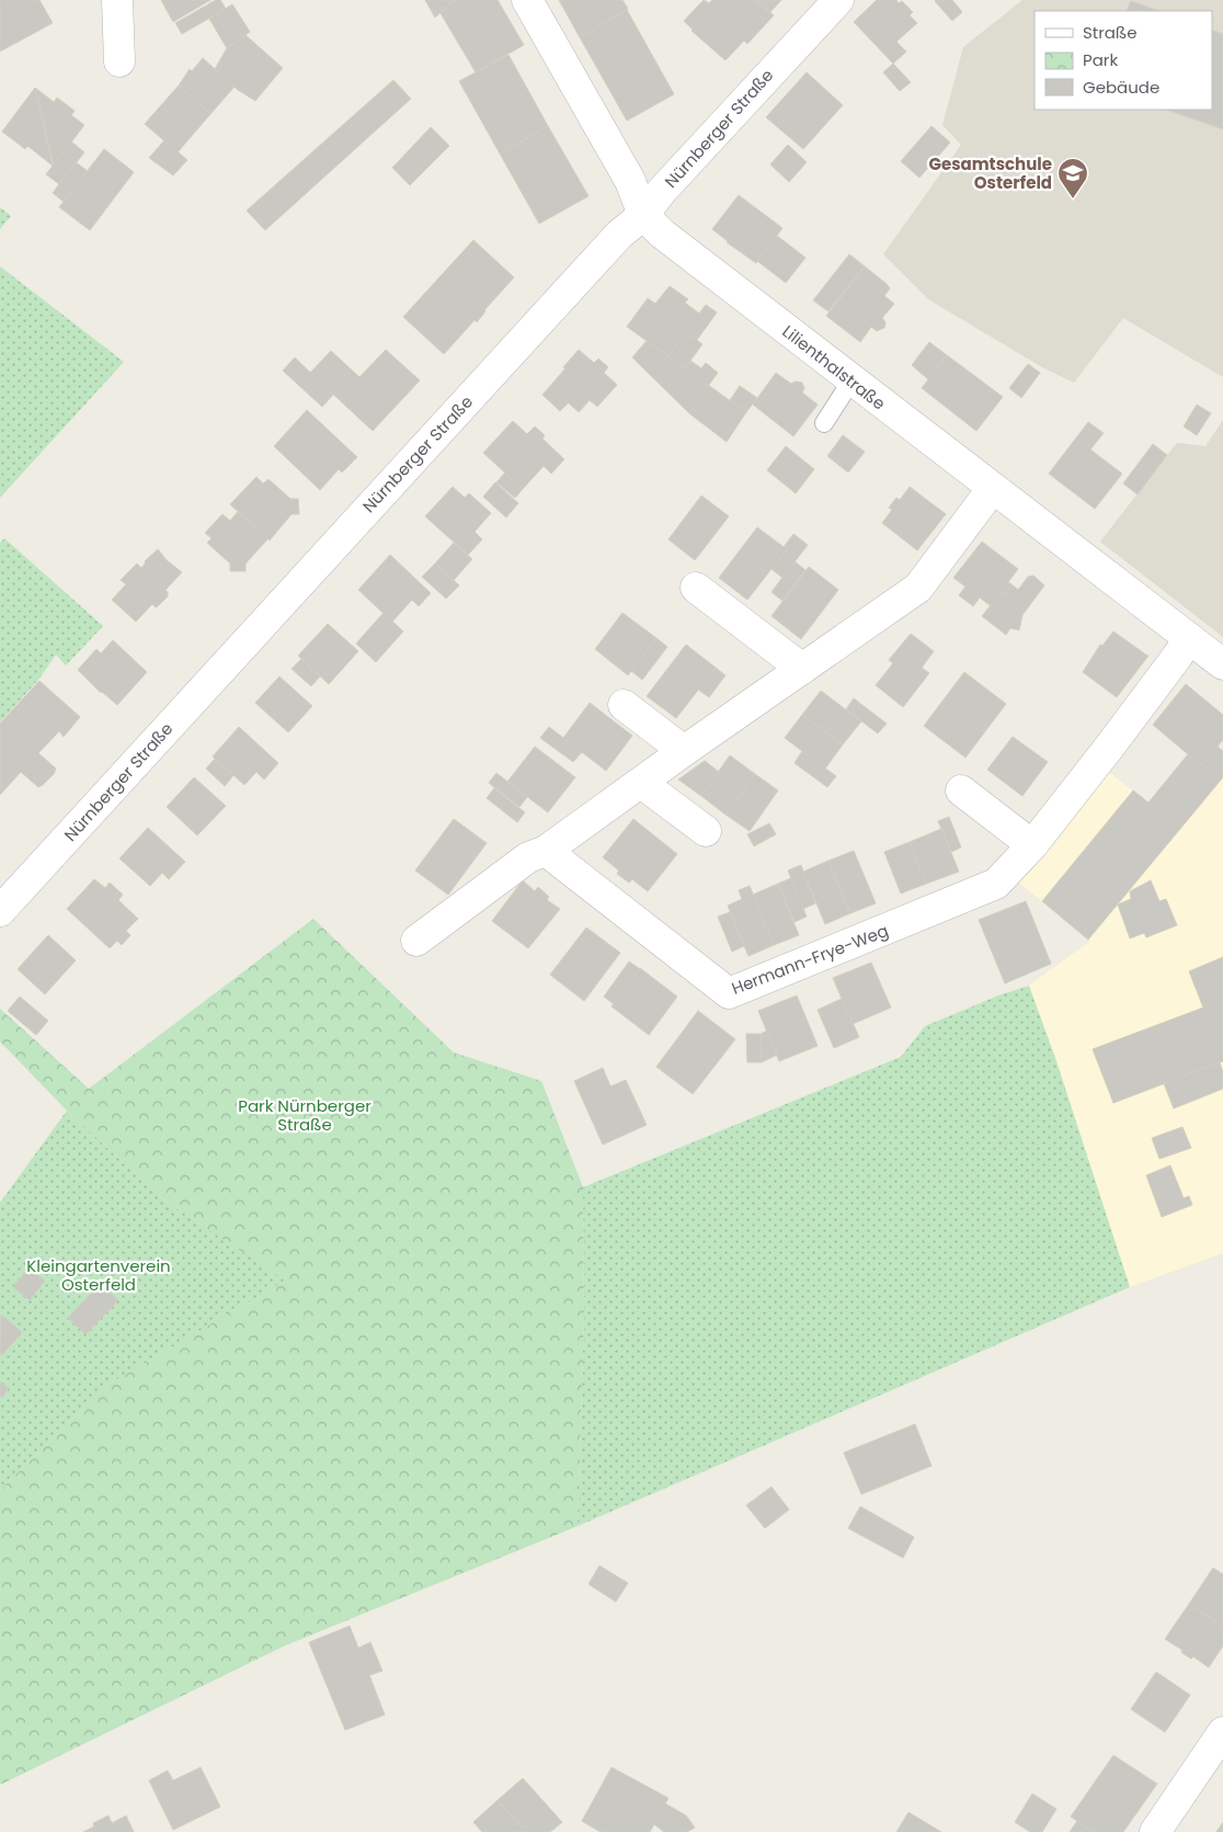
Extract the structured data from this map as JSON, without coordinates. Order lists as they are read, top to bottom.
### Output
{
  "streets": {
    "street": ["Nürnberger Straße", "Lilienthalstraße", "Hermann-Frye-Weg"]
  },
  "crossings": [
    ["Nürnberger Straße", "Lilienthalstraße"],
    ["Lilienthalstraße", "Hermann-Frye-Weg"]
  ],
  "parks": ["Park Nürnberger Straße", "Kleingartenverein Osterfeld"],
  "places": {
    "school or university": ["Gesamtschule Osterfeld"]
  },
  "legend": ["Straße", "Park", "Gebäude"]
}
